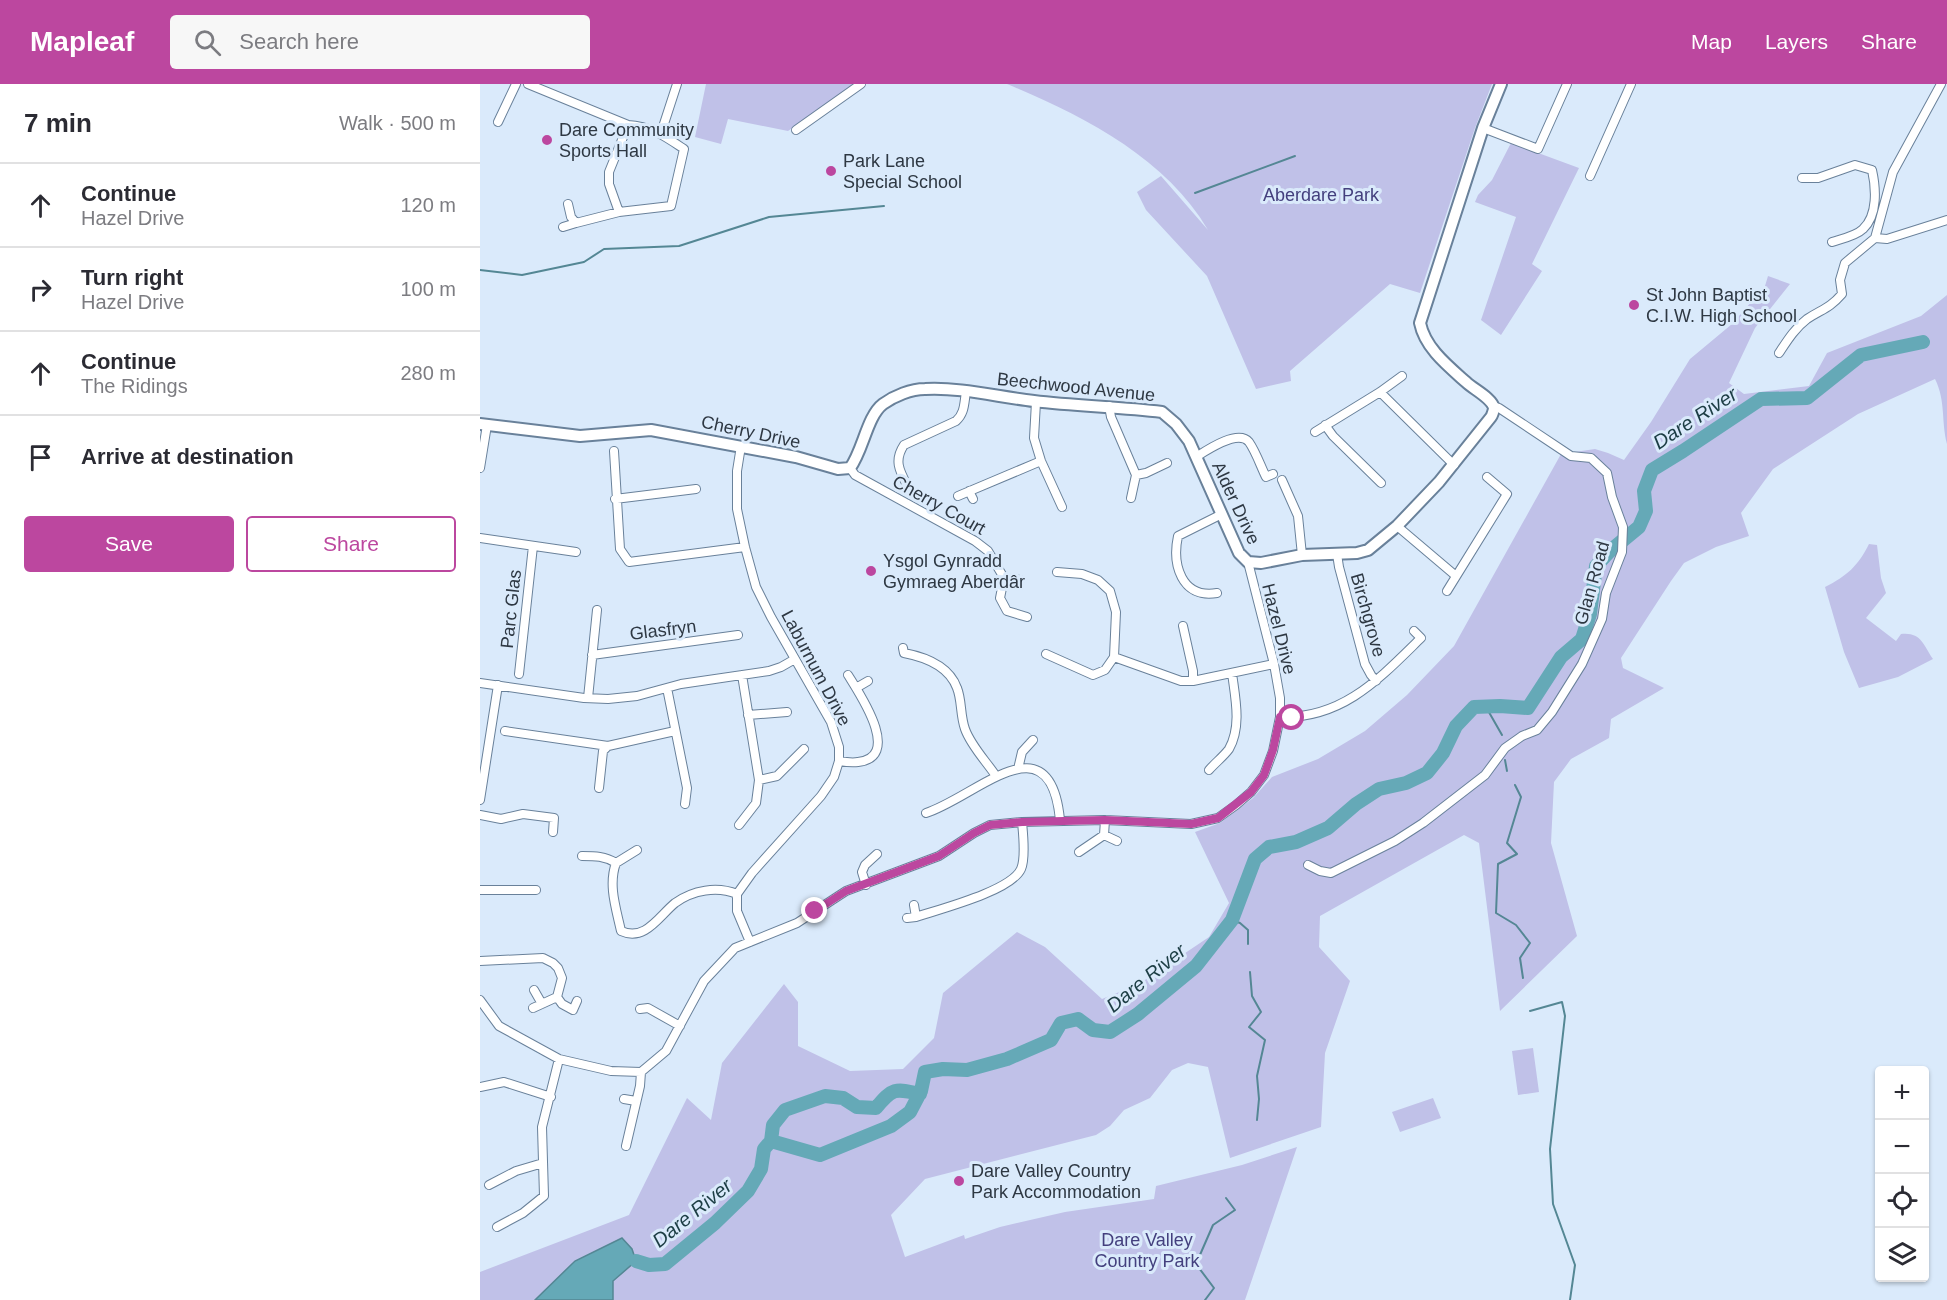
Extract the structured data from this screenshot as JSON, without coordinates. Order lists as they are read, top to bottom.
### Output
{
  "streets": {
    "street": [
      "Beechwood Avenue",
      "Cherry Drive",
      "Alder Drive",
      "Cherry Court",
      "Glan Road",
      "Parc Glas",
      "Birchgrove",
      "Hazel Drive",
      "Glasfryn",
      "Laburnum Drive"
    ]
  },
  "crossings": [
    ["Beechwood Avenue", "Alder Drive"],
    ["Cherry Drive", "Cherry Court"],
    ["Cherry Drive", "Laburnum Drive"],
    ["Alder Drive", "Hazel Drive"],
    ["Birchgrove", "Hazel Drive"]
  ],
  "water": ["Dare River"],
  "parks": ["Aberdare Park", "Dare Valley Country Park"],
  "places": [
    "Dare Community Sports Hall",
    "Park Lane Special School",
    "St John Baptist C.I.W. High School",
    "Ysgol Gynradd Gymraeg Aberdâr",
    "Dare Valley Country Park Accommodation"
  ],
  "page": {
    "header": "Mapleaf",
    "search": "Search here",
    "nav": ["Map", "Layers", "Share"],
    "heading": ["7 min", "Walk · 500 m"],
    "list": [
      ["Continue", "Hazel Drive", "120 m"],
      ["Turn right", "Hazel Drive", "100 m"],
      ["Continue", "The Ridings", "280 m"],
      "Arrive at destination"
    ],
    "buttons": ["Save", "Share"],
    "map_buttons": ["+", "−"]
  }
}
